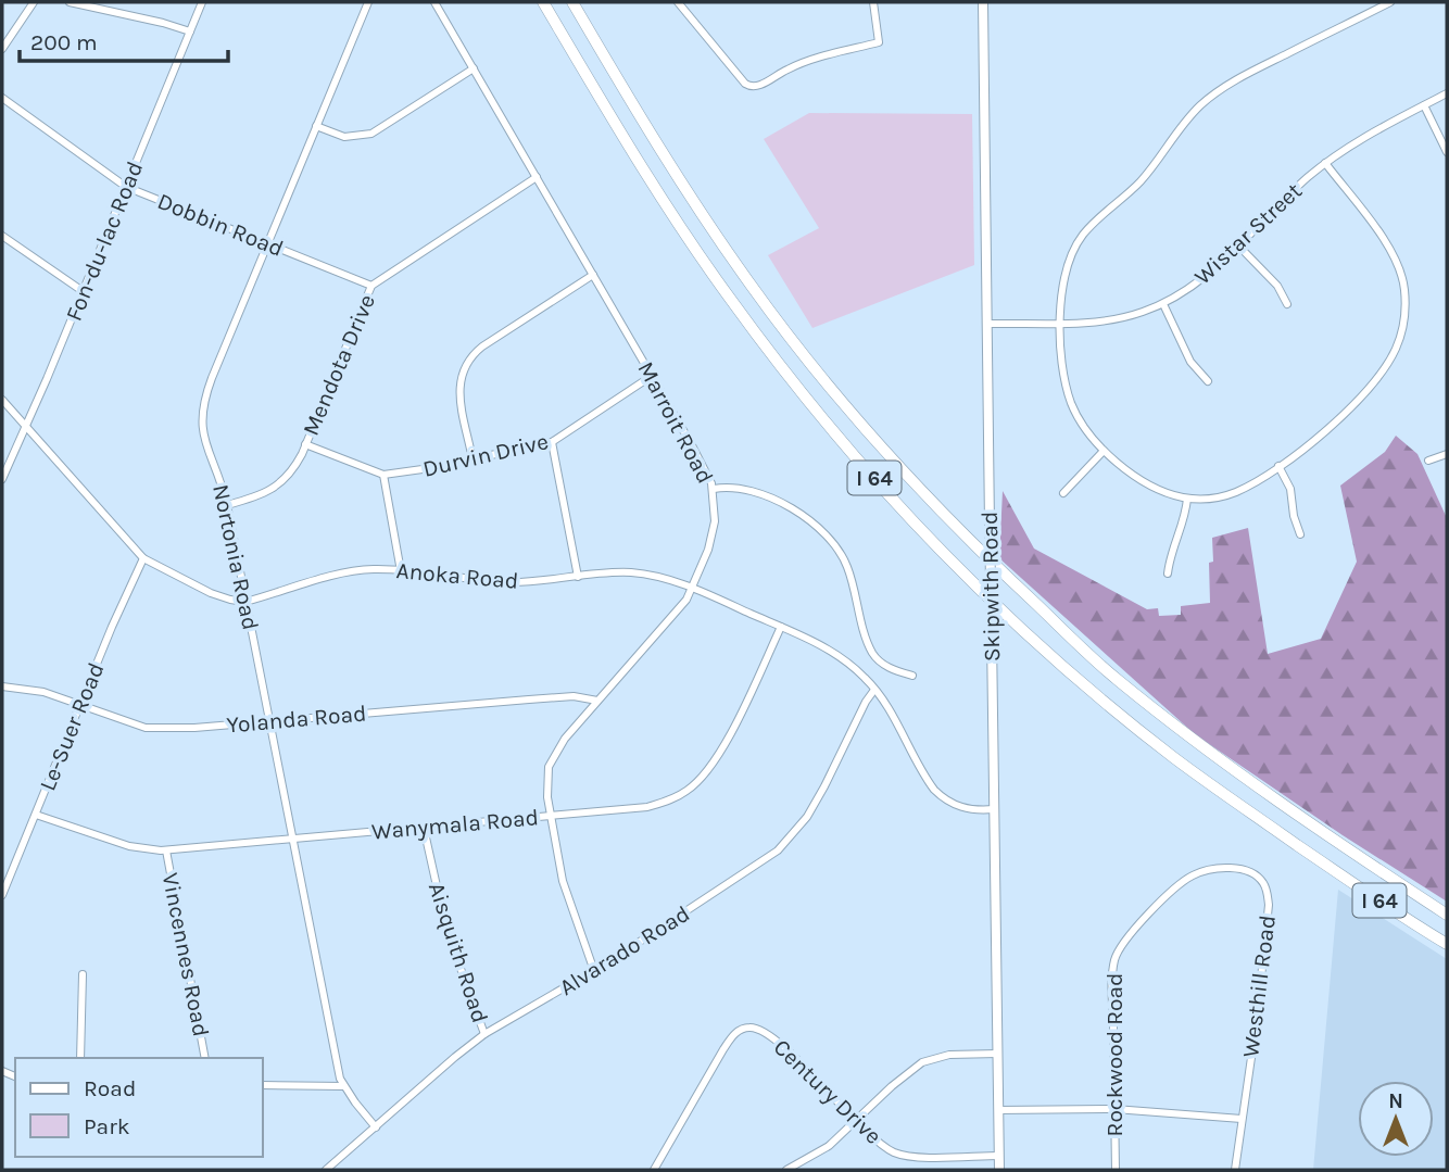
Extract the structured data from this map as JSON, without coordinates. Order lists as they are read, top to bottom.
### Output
{
  "streets": {
    "highway": ["I 64"],
    "main road": ["Skipwith Road"],
    "street": [
      "Dobbin Road",
      "Wistar Street",
      "Fon-du-lac Road",
      "Mendota Drive",
      "Marroit Road",
      "Durvin Drive",
      "Nortonia Road",
      "Anoka Road",
      "Yolanda Road",
      "Le-Suer Road",
      "Wanymala Road",
      "Alvarado Road",
      "Aisquith Road",
      "Vincennes Road",
      "Westhill Road",
      "Rockwood Road",
      "Century Drive"
    ]
  },
  "crossings": [
    ["Dobbin Road", "Fon-du-lac Road"],
    ["Dobbin Road", "Mendota Drive"],
    ["Dobbin Road", "Nortonia Road"],
    ["Wistar Street", "Skipwith Road"],
    ["Mendota Drive", "Marroit Road"],
    ["Mendota Drive", "Nortonia Road"],
    ["Marroit Road", "Durvin Drive"],
    ["Marroit Road", "Anoka Road"],
    ["Marroit Road", "Yolanda Road"],
    ["Marroit Road", "Wanymala Road"],
    ["Marroit Road", "Alvarado Road"],
    ["Nortonia Road", "Anoka Road"],
    ["Nortonia Road", "Yolanda Road"],
    ["Nortonia Road", "Wanymala Road"],
    ["Nortonia Road", "Alvarado Road"],
    ["Anoka Road", "Skipwith Road"],
    ["Anoka Road", "Wanymala Road"],
    ["Anoka Road", "Alvarado Road"],
    ["Skipwith Road", "Century Drive"],
    ["Yolanda Road", "Le-Suer Road"],
    ["Le-Suer Road", "Wanymala Road"],
    ["Wanymala Road", "Aisquith Road"],
    ["Wanymala Road", "Vincennes Road"],
    ["Alvarado Road", "Aisquith Road"],
    ["Westhill Road", "Rockwood Road"]
  ],
  "legend": ["Road", "Park"],
  "scale_bar": "200 m",
  "north": "top"
}
